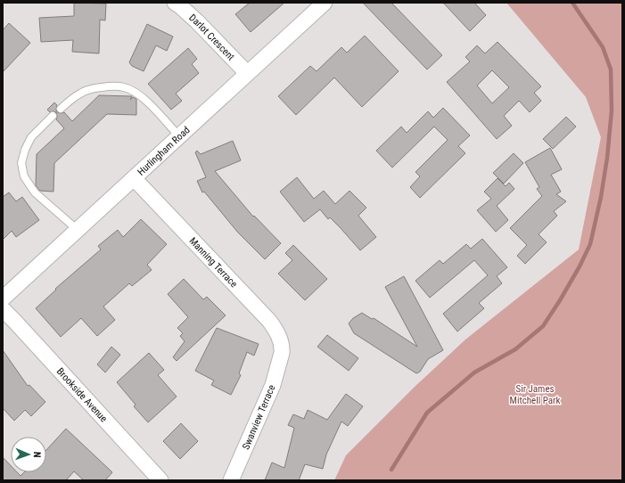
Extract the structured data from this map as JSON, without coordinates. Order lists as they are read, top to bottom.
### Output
{
  "streets": {
    "street": [
      "Darlot Crescent",
      "Hurlingham Road",
      "Manning Terrace",
      "Brookside Avenue",
      "Swanview Terrace"
    ]
  },
  "crossings": [
    ["Darlot Crescent", "Hurlingham Road"],
    ["Hurlingham Road", "Manning Terrace"],
    ["Manning Terrace", "Swanview Terrace"]
  ],
  "parks": ["Sir James Mitchell Park"],
  "north": "right"
}
